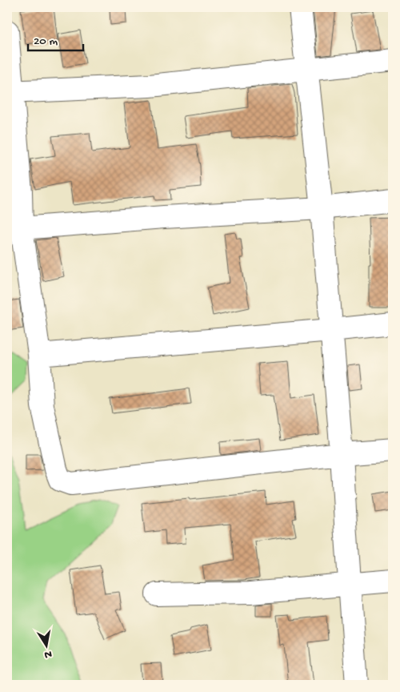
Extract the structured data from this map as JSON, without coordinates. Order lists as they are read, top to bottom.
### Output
{
  "scale_bar": "20 m",
  "north": "bottom"
}
